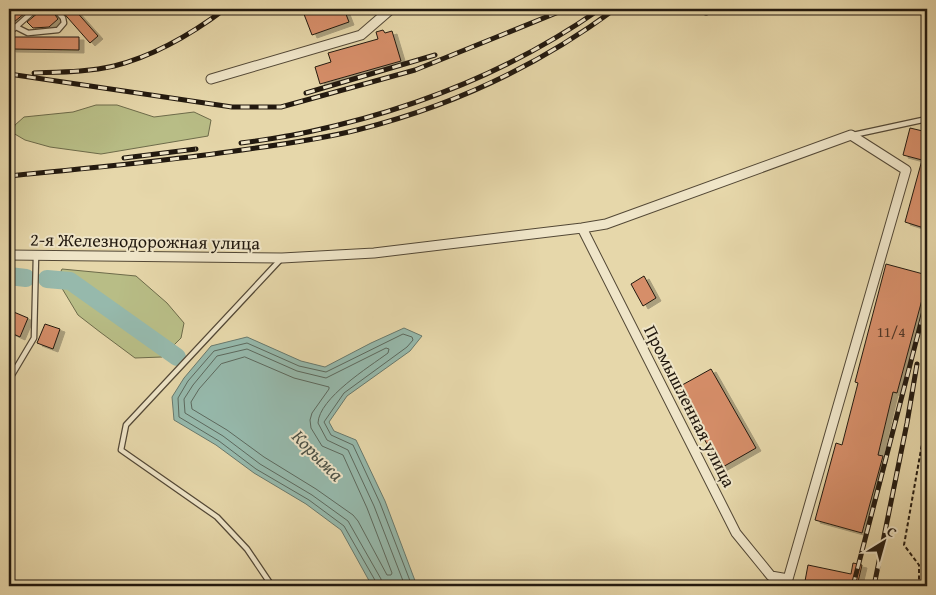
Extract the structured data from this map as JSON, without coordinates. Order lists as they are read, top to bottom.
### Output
{
  "streets": {
    "street": ["2-я Железнодорожная улица", "Промышленная улица"]
  },
  "crossings": [
    ["2-я Железнодорожная улица", "Промышленная улица"]
  ],
  "water": ["Корыжа"],
  "house_numbers": ["11/4"],
  "north": "top right"
}
